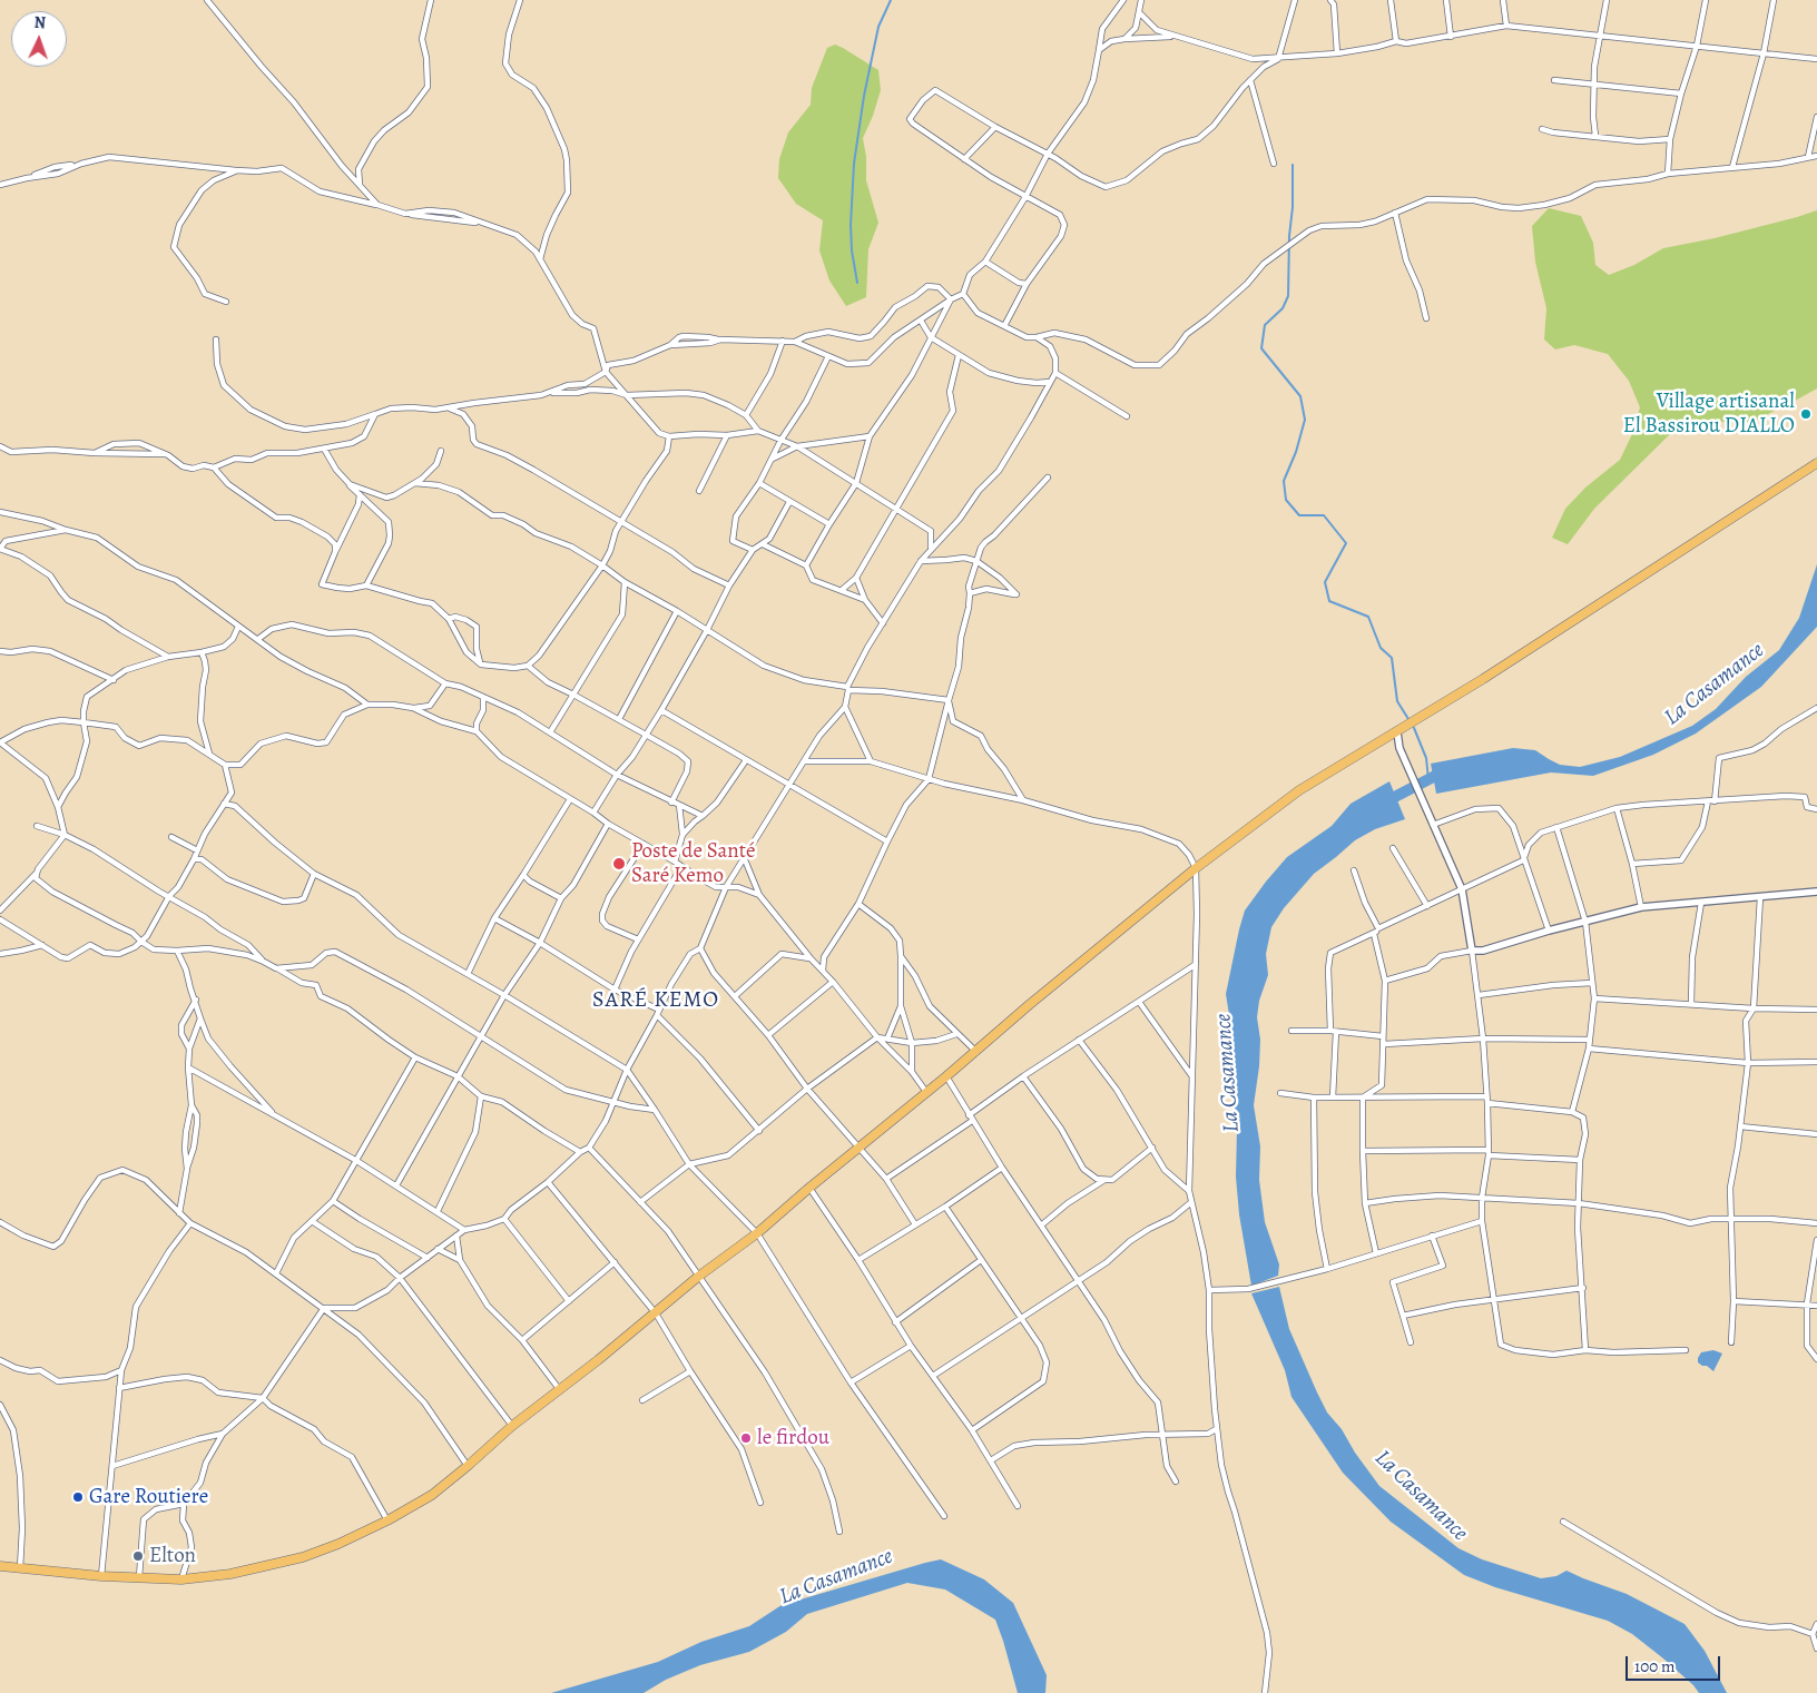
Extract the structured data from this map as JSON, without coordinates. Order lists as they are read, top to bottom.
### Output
{
  "districts": ["SARÉ KEMO"],
  "water": ["La Casamance"],
  "places": [
    "Village artisanal El Bassirou DIALLO",
    "Poste de Santé Saré Kemo",
    "le firdou",
    "Gare Routiere",
    "Elton"
  ],
  "scale_bar": "100 m",
  "north": "top"
}
